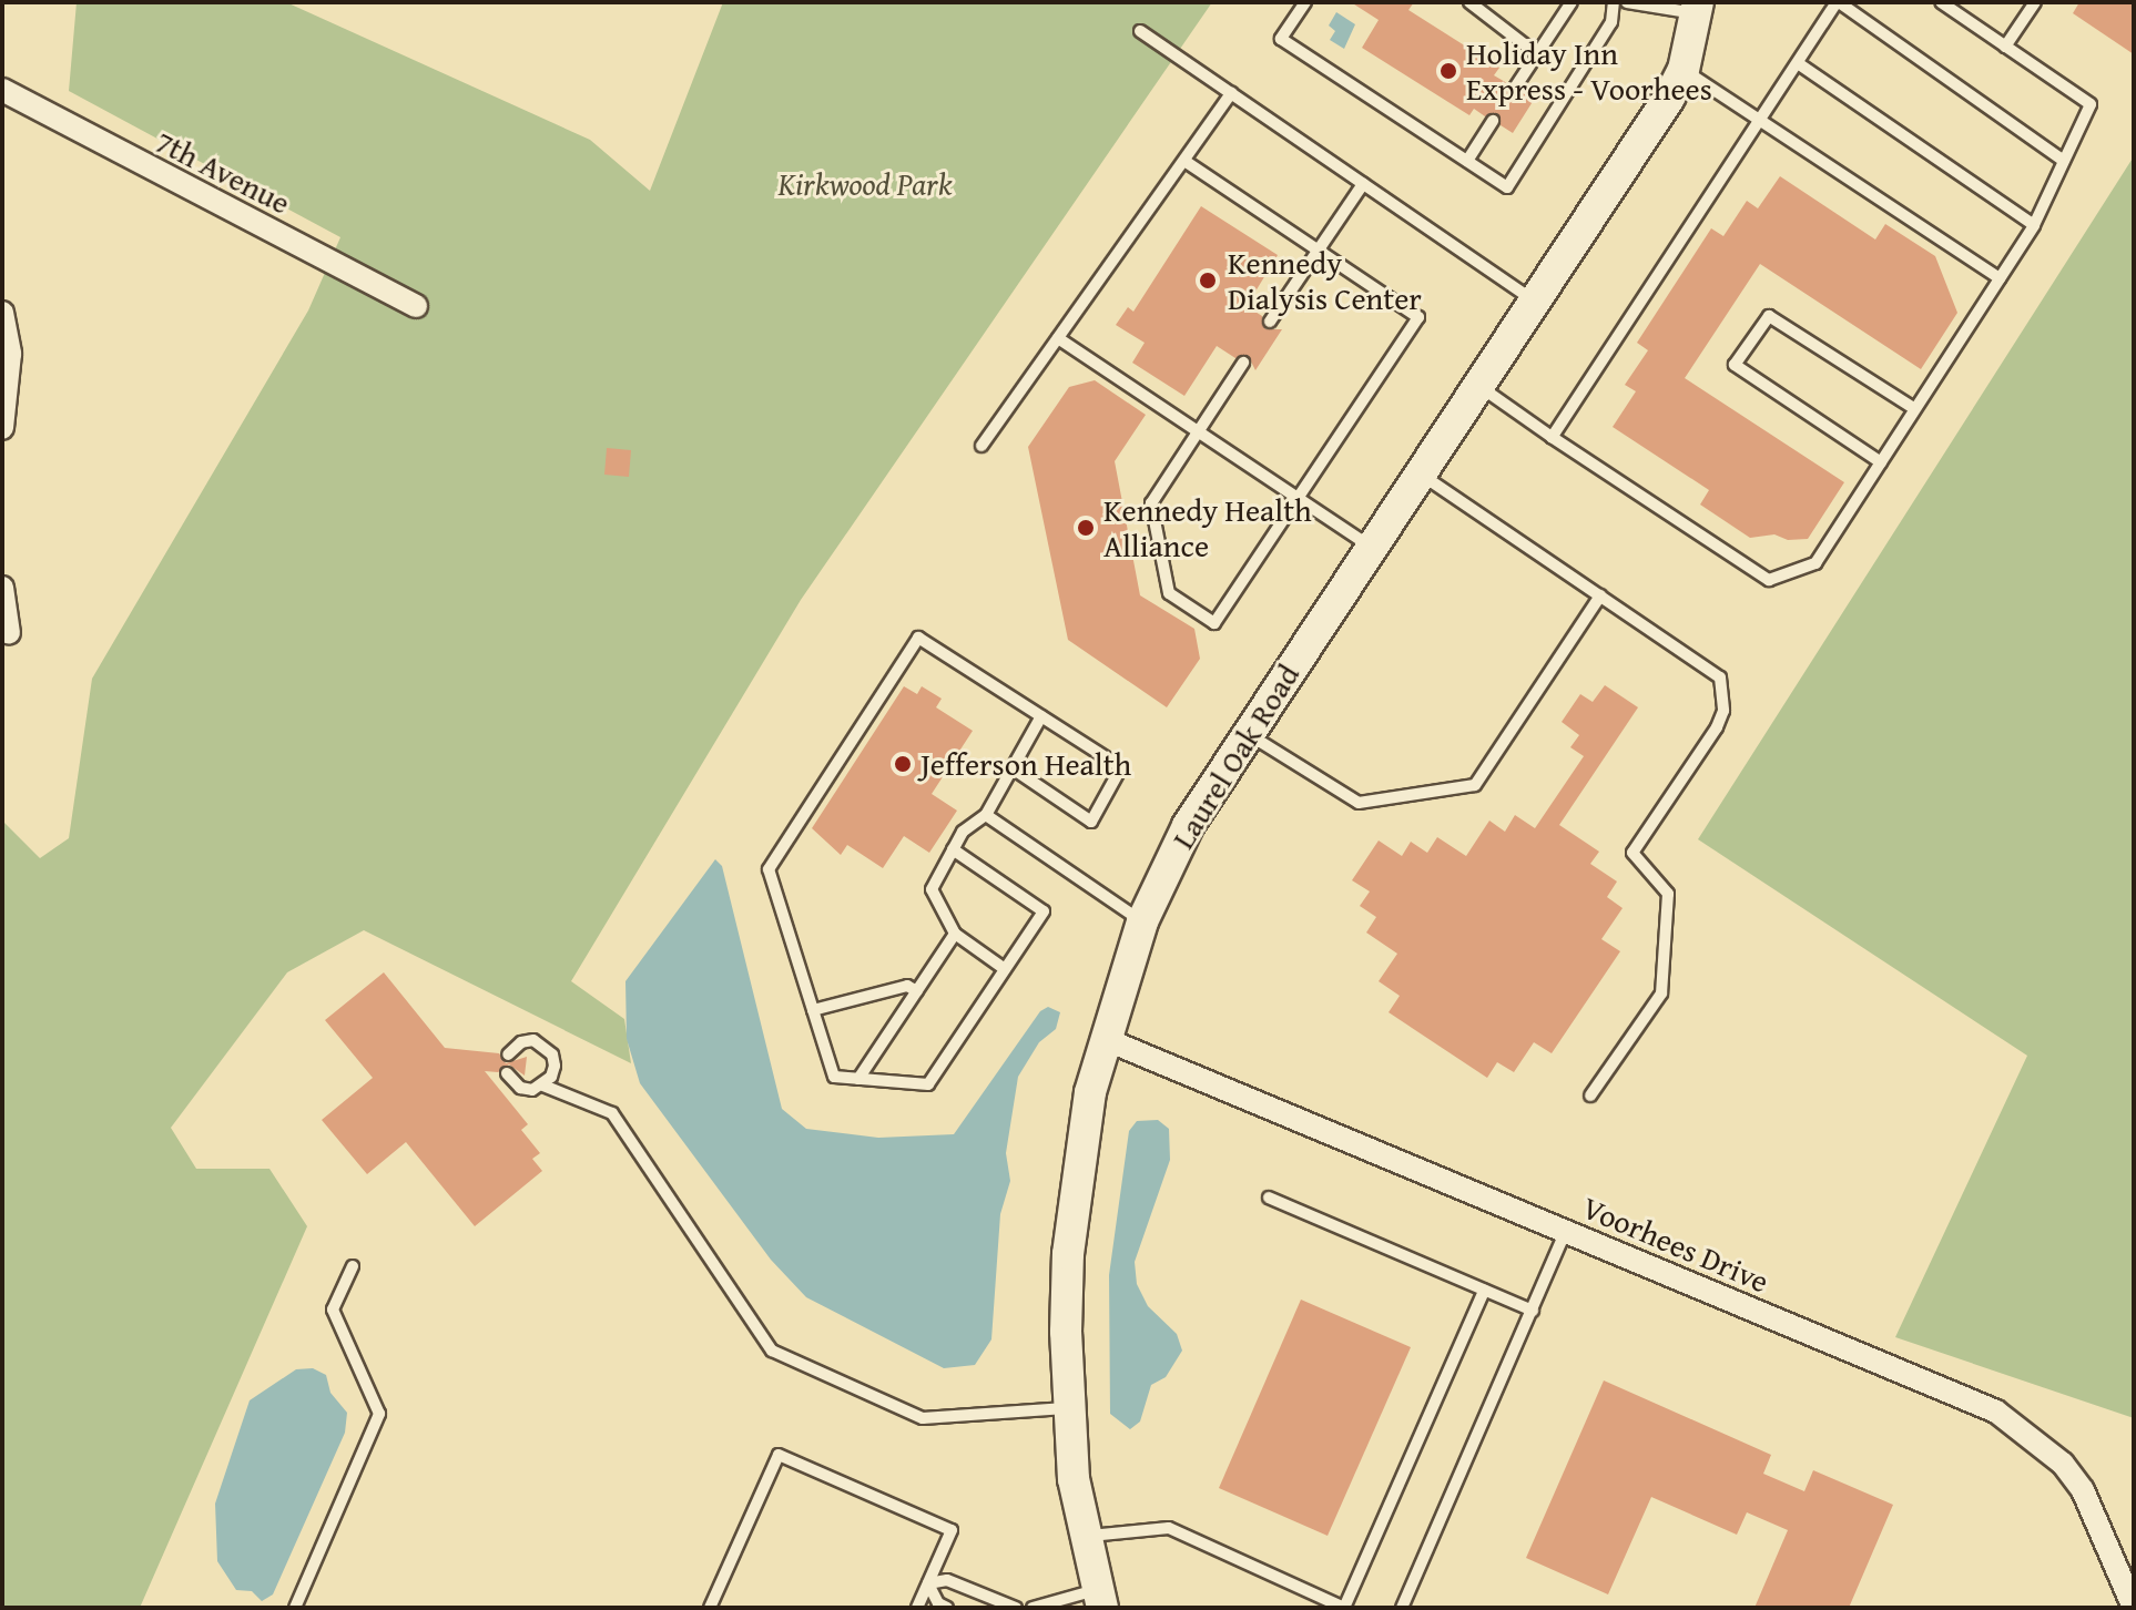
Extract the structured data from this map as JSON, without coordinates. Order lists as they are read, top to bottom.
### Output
{
  "streets": {
    "street": ["7th Avenue", "Laurel Oak Road", "Voorhees Drive"]
  },
  "crossings": [
    ["Laurel Oak Road", "Voorhees Drive"]
  ],
  "parks": ["Kirkwood Park"],
  "places": [
    "Holiday Inn Express - Voorhees",
    "Kennedy Dialysis Center",
    "Kennedy Health Alliance",
    "Jefferson Health"
  ]
}
